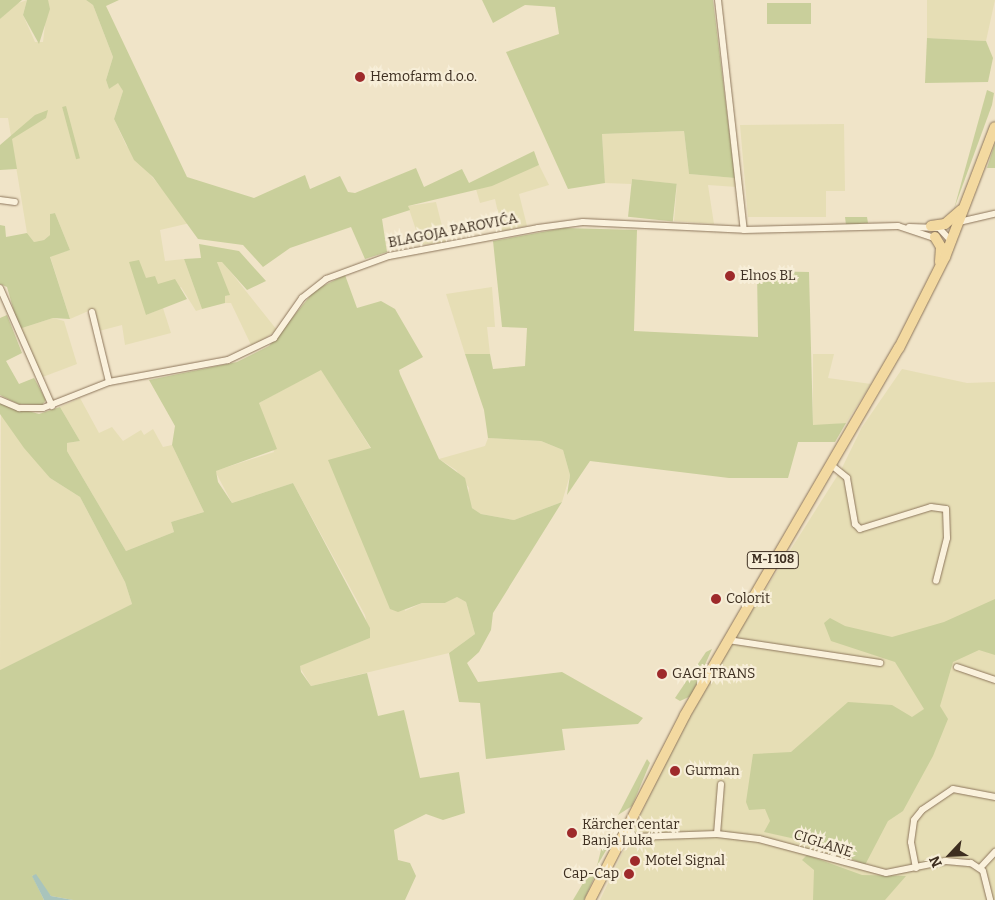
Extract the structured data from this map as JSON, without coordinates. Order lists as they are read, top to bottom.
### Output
{
  "streets": {
    "main road": ["M-I 108"],
    "street": ["BLAGOJA PAROVIĆA", "CIGLANE"]
  },
  "crossings": [
    ["BLAGOJA PAROVIĆA", "M-I 108"],
    ["M-I 108", "CIGLANE"]
  ],
  "places": [
    "Hemofarm d.o.o.",
    "Elnos BL",
    "Colorit",
    "GAGI TRANS",
    "Gurman",
    "Kärcher centar Banja Luka",
    "Motel Signal",
    "Cap-Cap"
  ],
  "north": "bottom left"
}
